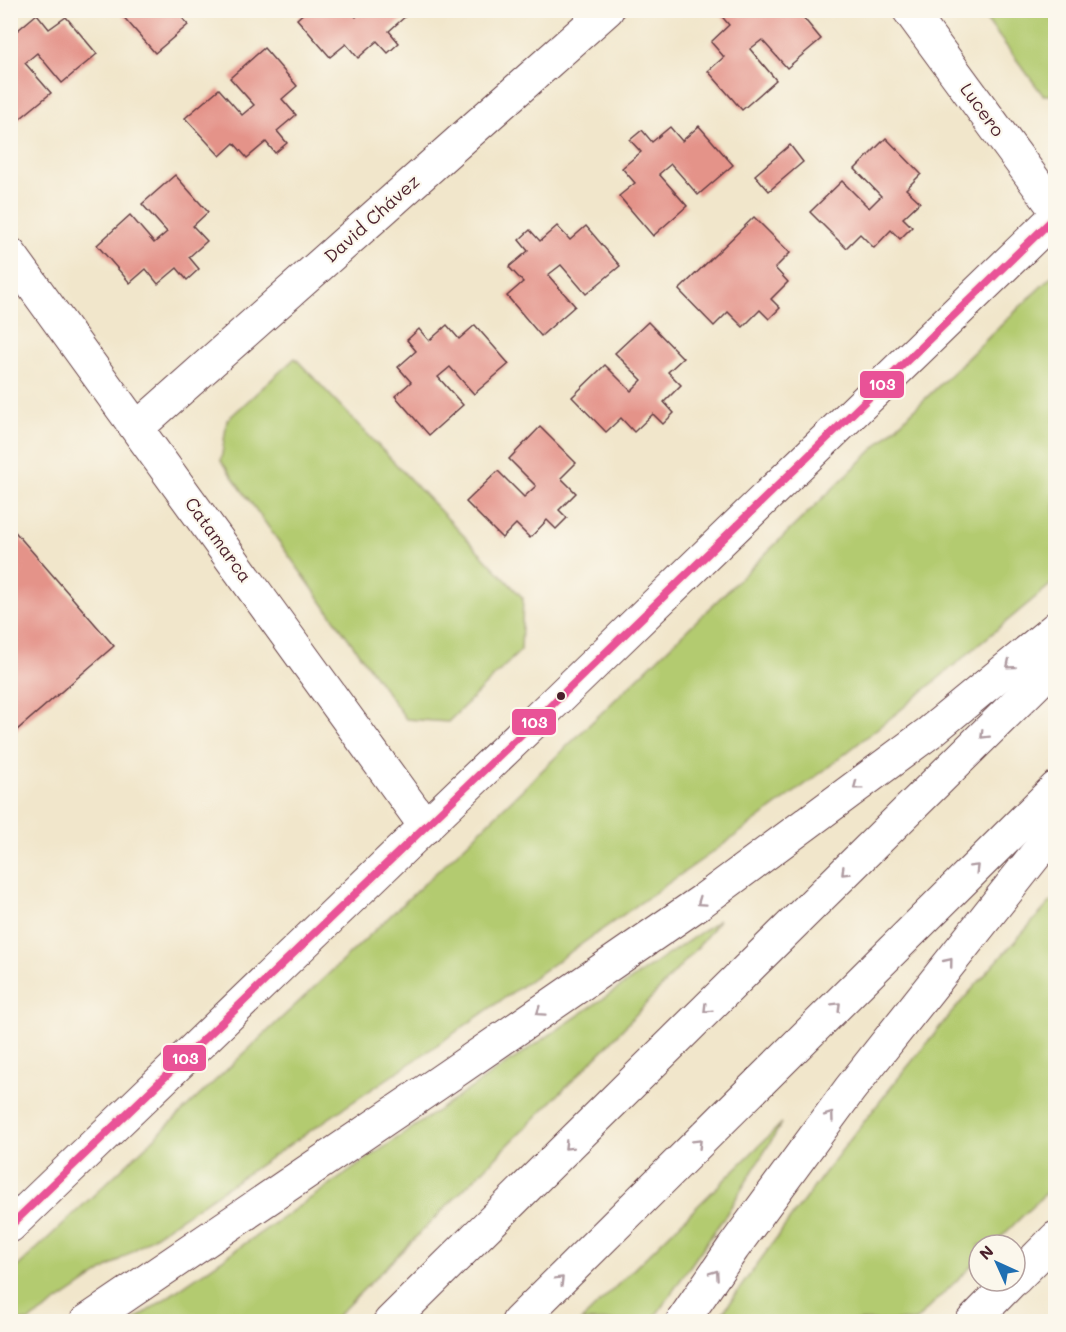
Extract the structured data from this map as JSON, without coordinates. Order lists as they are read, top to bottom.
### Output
{
  "streets": {
    "main road": ["Lucero", "David Chávez", "Catamarca"]
  },
  "crossings": [
    ["David Chávez", "Catamarca"]
  ],
  "lines": ["transit line 103"],
  "north": "top left"
}
